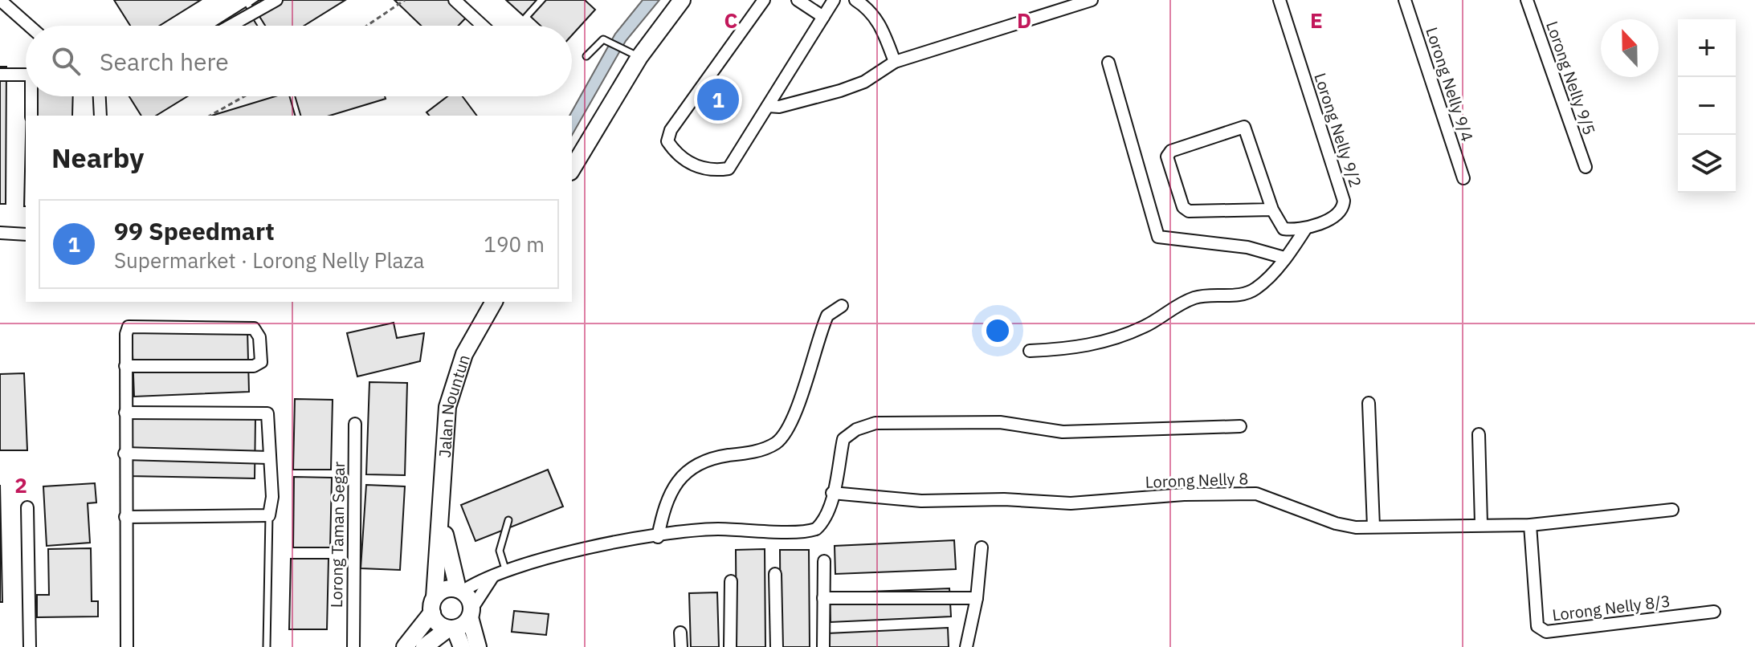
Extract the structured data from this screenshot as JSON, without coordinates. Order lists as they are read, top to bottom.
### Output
{
  "streets": {
    "street": [
      "Lorong Nelly 9/5",
      "Lorong Nelly 9/4",
      "Lorong Nelly 9/2",
      "Jalan Nountun",
      "Lorong Nelly 8",
      "Lorong Taman Segar",
      "Lorong Nelly 8/3"
    ]
  },
  "crossings": [
    ["Lorong Nelly 8", "Lorong Nelly 8/3"]
  ],
  "north": "top",
  "page": {
    "map_buttons": ["+", "−"],
    "search": "Search here",
    "pins": "1",
    "heading": "Nearby",
    "list": [
      {
        "mark": "1",
        "name": "99 Speedmart",
        "note": "Supermarket · Lorong Nelly Plaza",
        "value": "190 m"
      }
    ]
  },
  "grid": {
    "columns": ["C", "D", "E"],
    "rows": ["2"]
  }
}
